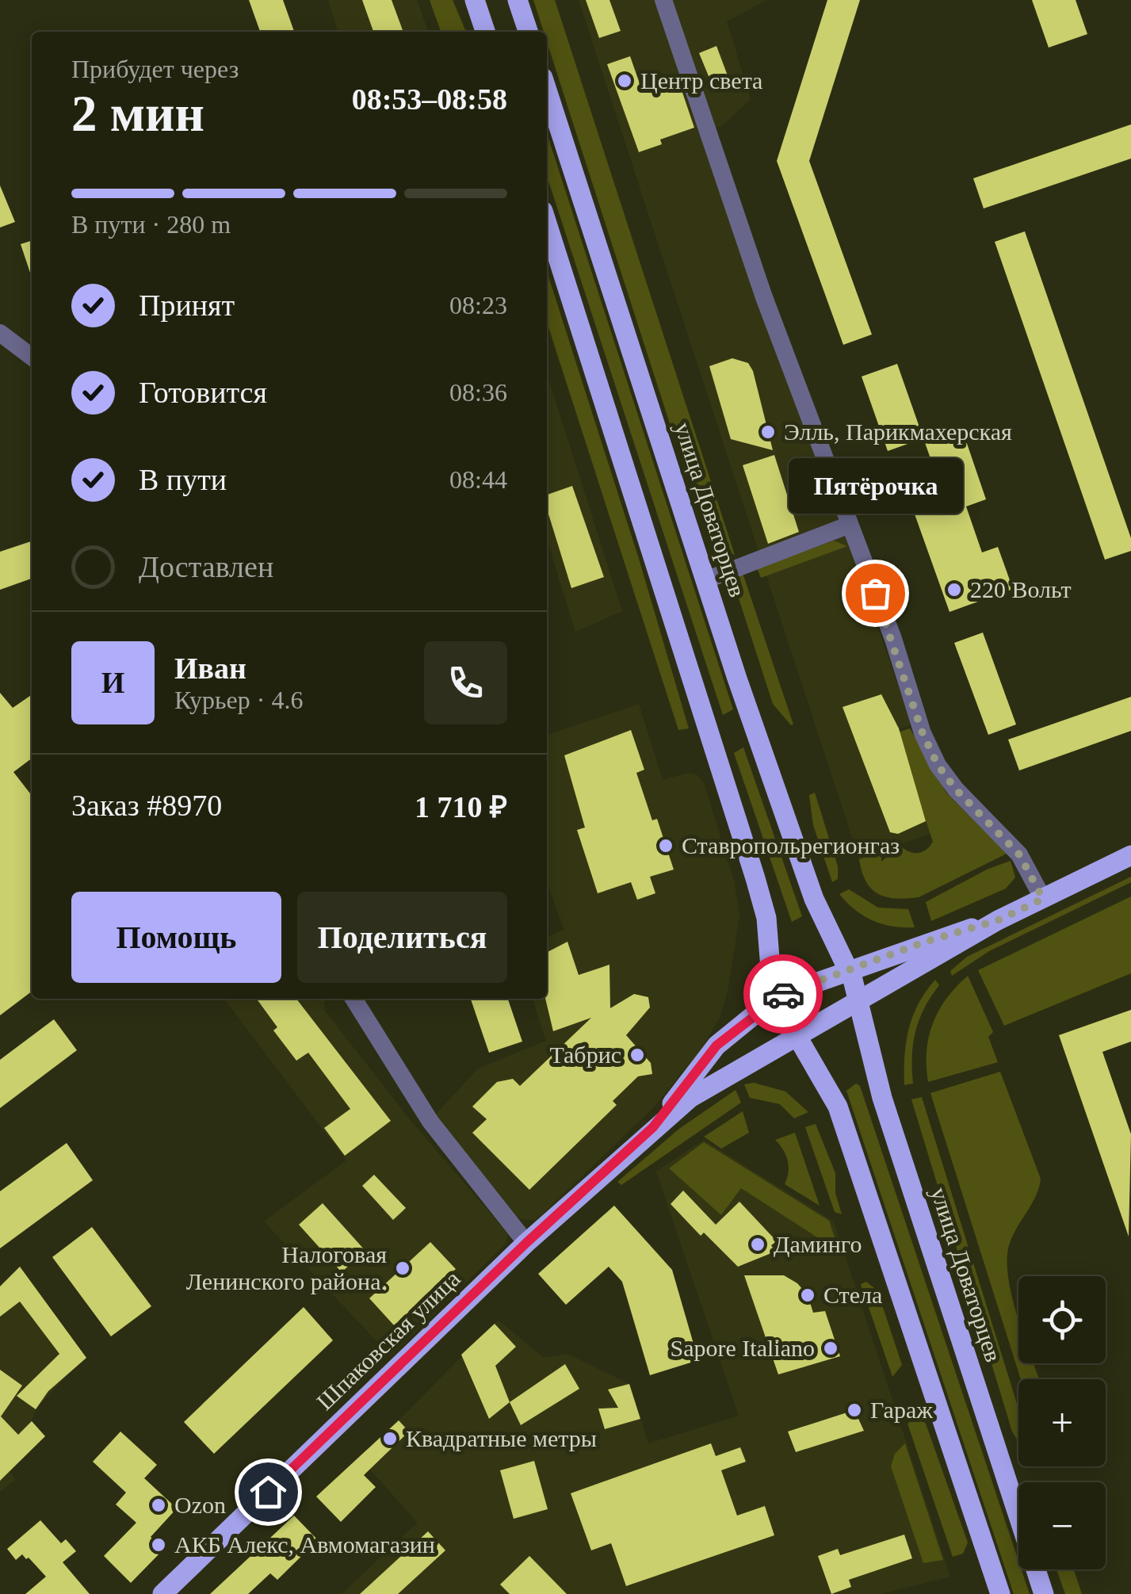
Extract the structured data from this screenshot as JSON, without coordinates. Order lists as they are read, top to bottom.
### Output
{
  "streets": {
    "main road": ["улица Доваторцев", "Шпаковская улица"]
  },
  "places": [
    "Центр света",
    "Элль, Парикмахерская",
    "220 Вольт",
    "Пятёрочка",
    "Ставропольрегионгаз",
    "Табрис",
    "Даминго",
    "Налоговая Ленинского района.",
    "Стела",
    "Sapore Italiano",
    "Гараж",
    "Квадратные метры",
    "Ozon",
    "АКБ Алекс, Авмомагазин"
  ],
  "page": {
    "heading": ["2 мин", "Прибудет через", "08:53–08:58"],
    "panel": [
      "Иван",
      "Курьер · 4.6",
      "Заказ #8970",
      "1 710 ₽"
    ],
    "bar": "В пути · 280 m",
    "list": [
      ["Принят", "08:23"],
      ["Готовится", "08:36"],
      ["В пути", "08:44"],
      "Доставлен"
    ],
    "bubble": "Пятёрочка",
    "round": "И",
    "buttons": ["Помощь", "Поделиться"],
    "map_buttons": ["+", "−"]
  }
}
